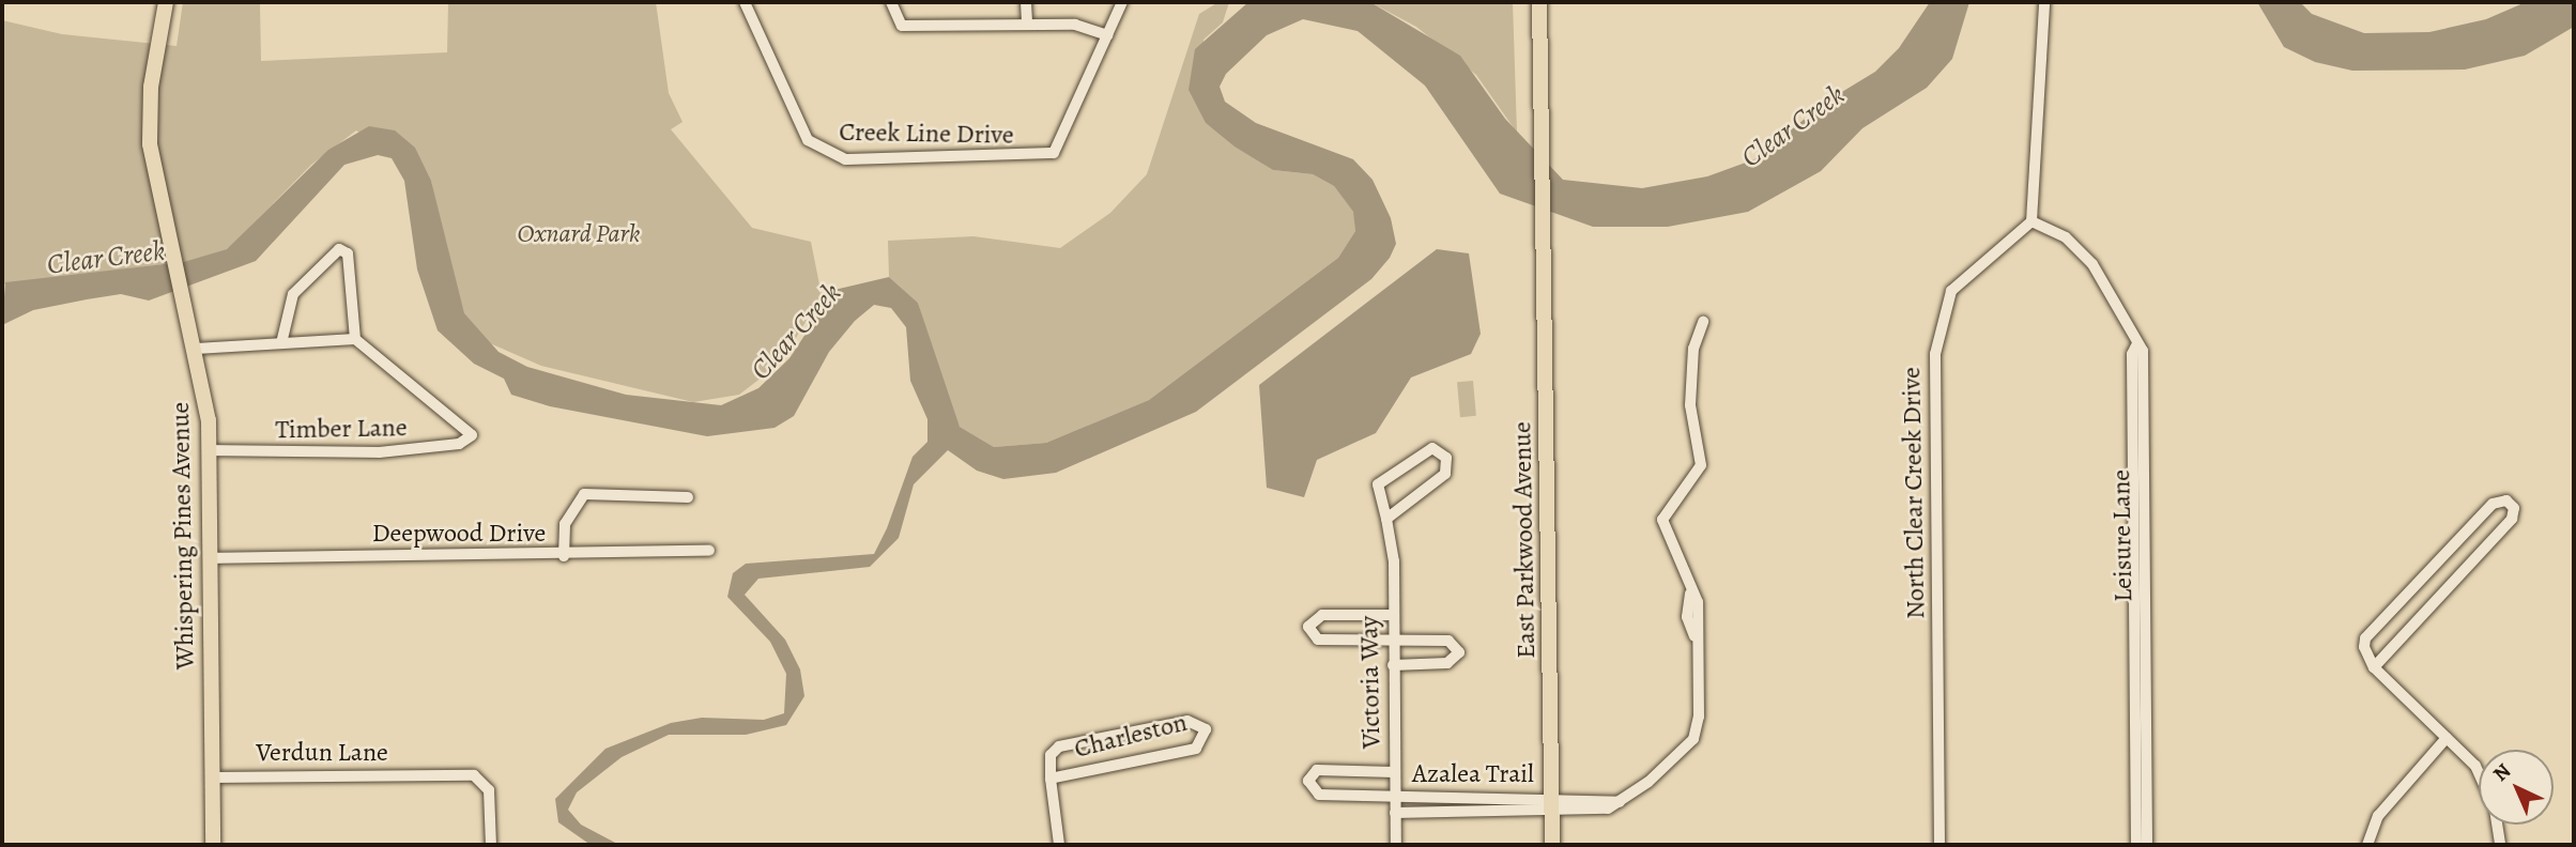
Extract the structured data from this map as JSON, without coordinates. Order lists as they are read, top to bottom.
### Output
{
  "streets": {
    "main road": ["Whispering Pines Avenue", "East Parkwood Avenue"],
    "street": [
      "Creek Line Drive",
      "Timber Lane",
      "North Clear Creek Drive",
      "Deepwood Drive",
      "Leisure Lane",
      "Victoria Way",
      "Charleston",
      "Verdun Lane",
      "Azalea Trail"
    ]
  },
  "crossings": [
    ["Timber Lane", "Whispering Pines Avenue"],
    ["North Clear Creek Drive", "Leisure Lane"],
    ["Deepwood Drive", "Whispering Pines Avenue"],
    ["Whispering Pines Avenue", "Verdun Lane"],
    ["East Parkwood Avenue", "Azalea Trail"],
    ["Victoria Way", "Azalea Trail"]
  ],
  "water": ["Clear Creek"],
  "parks": ["Oxnard Park"],
  "north": "top left"
}
